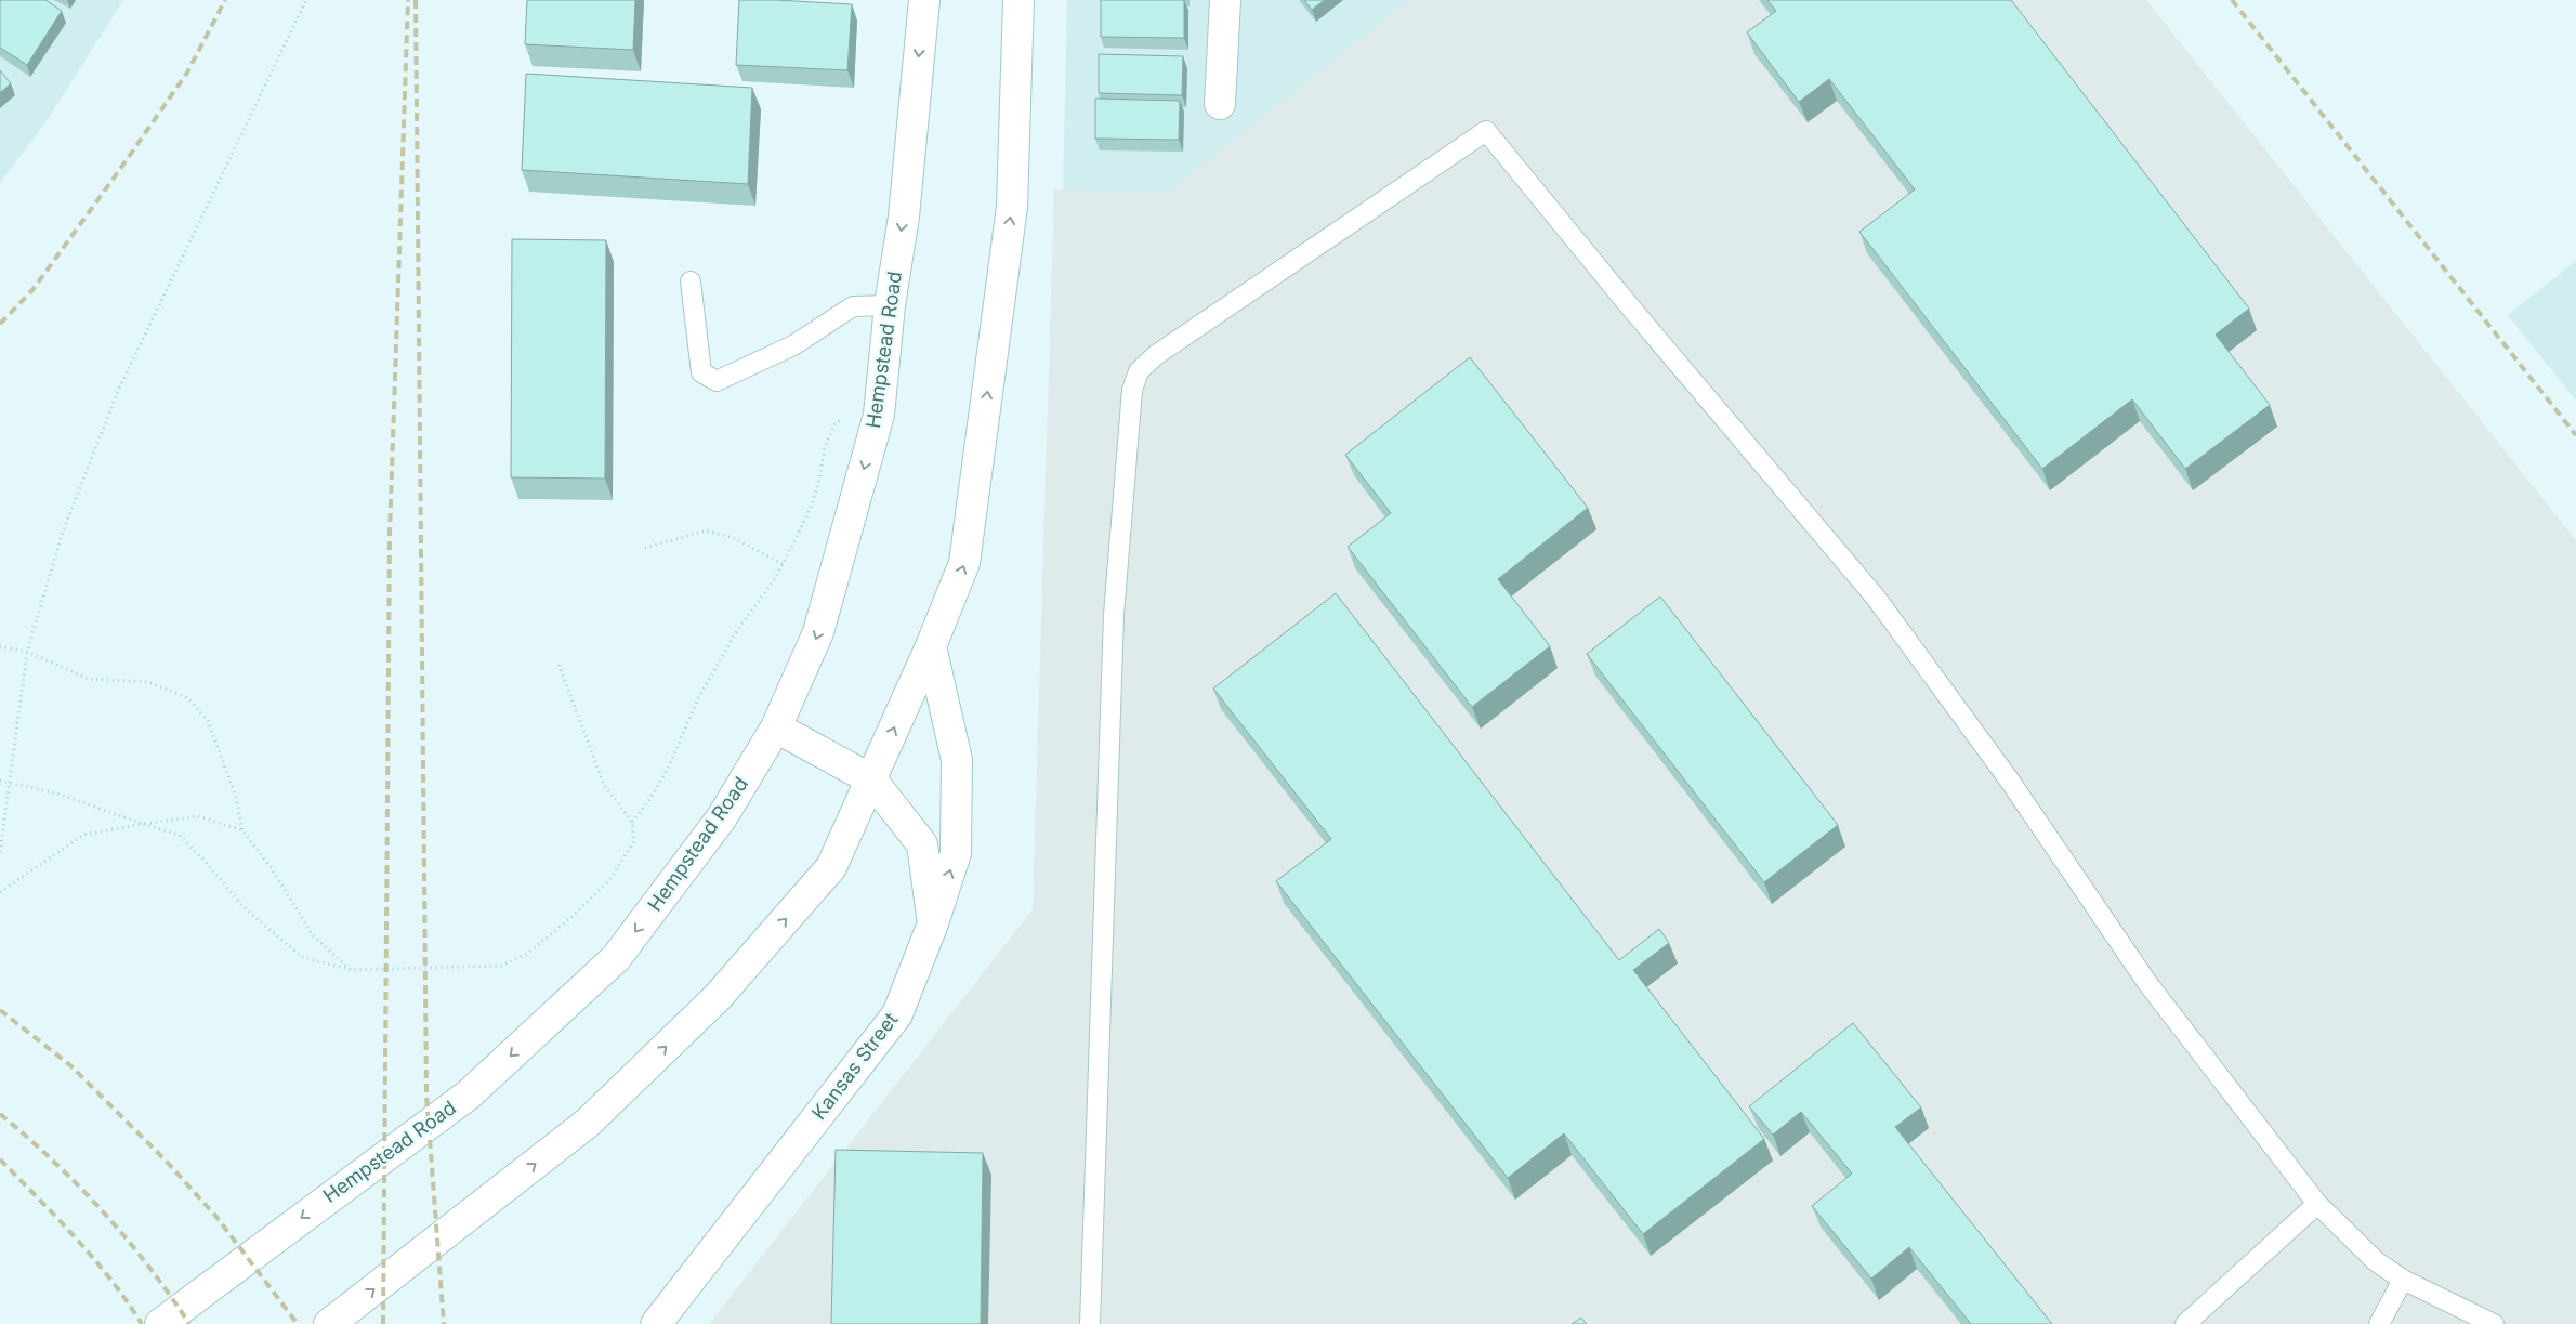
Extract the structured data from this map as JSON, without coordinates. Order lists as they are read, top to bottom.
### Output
{
  "streets": {
    "main road": ["Hempstead Road", "Kansas Street"]
  }
}
